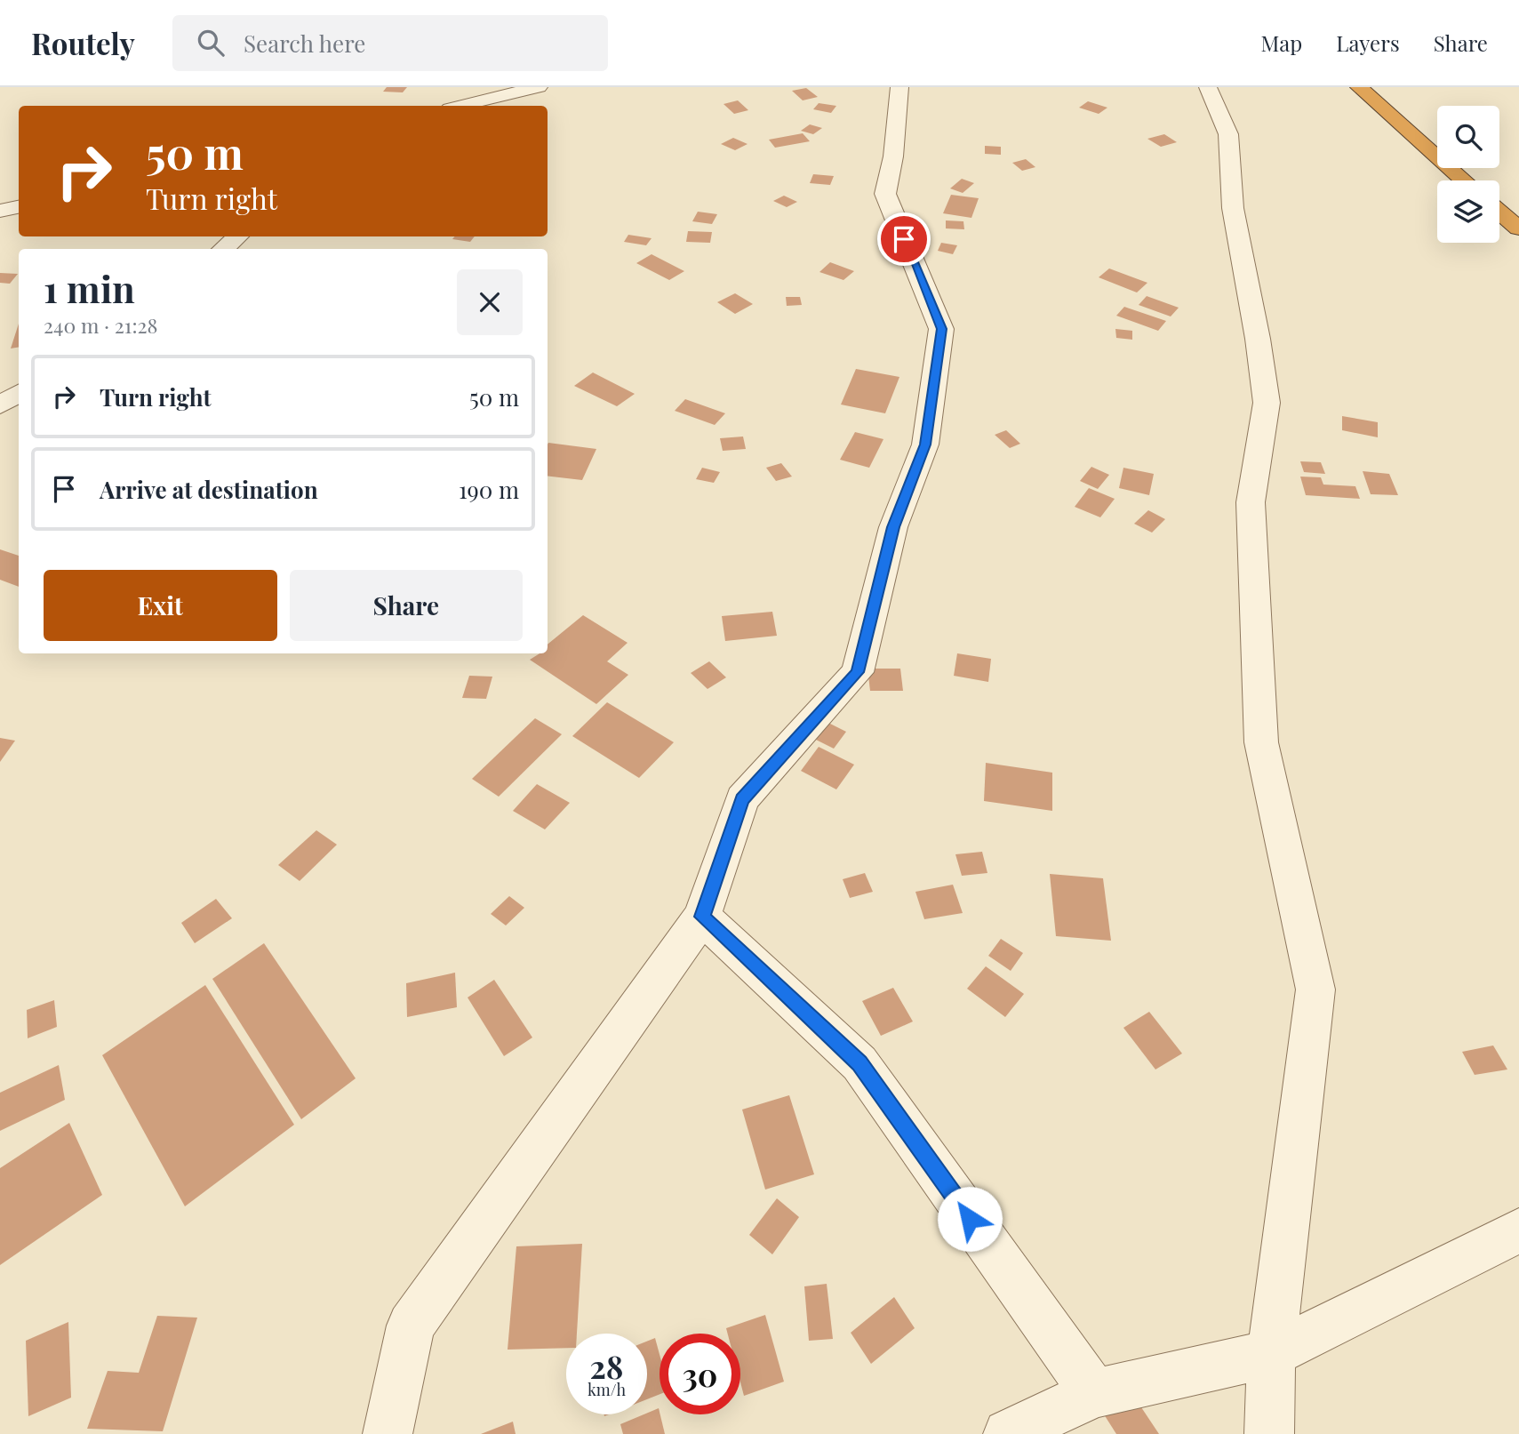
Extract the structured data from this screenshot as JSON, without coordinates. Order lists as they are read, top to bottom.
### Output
{
  "page": {
    "header": "Routely",
    "search": "Search here",
    "nav": ["Map", "Layers", "Share"],
    "turn": ["50 m", "Turn right"],
    "heading": ["1 min", "240 m · 21:28"],
    "list": [
      {
        "name": "Turn right",
        "value": "50 m"
      },
      {
        "name": "Arrive at destination",
        "value": "190 m"
      }
    ],
    "buttons": ["Exit", "Share"],
    "speed": "28 km/h",
    "limit": "30"
  }
}
